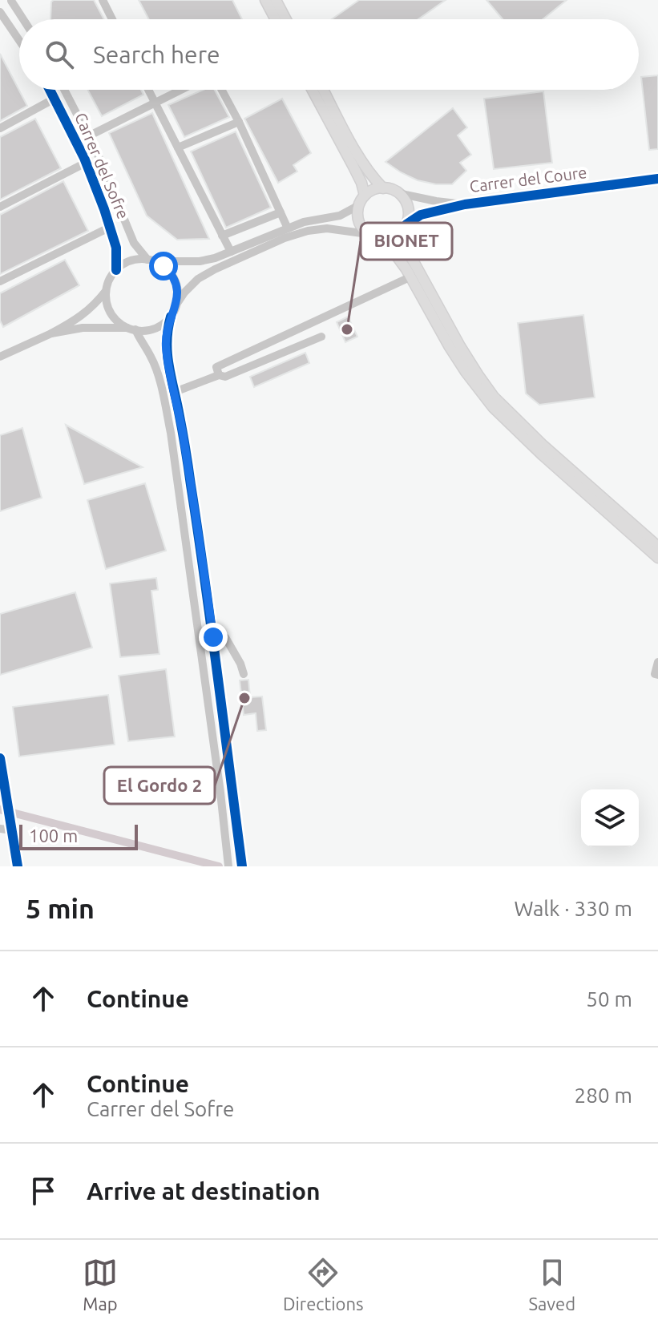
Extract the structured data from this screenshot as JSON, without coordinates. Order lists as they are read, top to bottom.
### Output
{
  "streets": {
    "street": ["Carrer del Sofre", "Carrer del Coure"]
  },
  "places": ["BIONET", "El Gordo 2"],
  "scale_bar": "100 m",
  "page": {
    "search": "Search here",
    "scale": "100 m",
    "heading": ["5 min", "Walk · 330 m"],
    "list": [
      ["Continue", "50 m"],
      ["Continue", "Carrer del Sofre", "280 m"],
      "Arrive at destination"
    ],
    "nav": ["Map", "Directions", "Saved"]
  }
}
